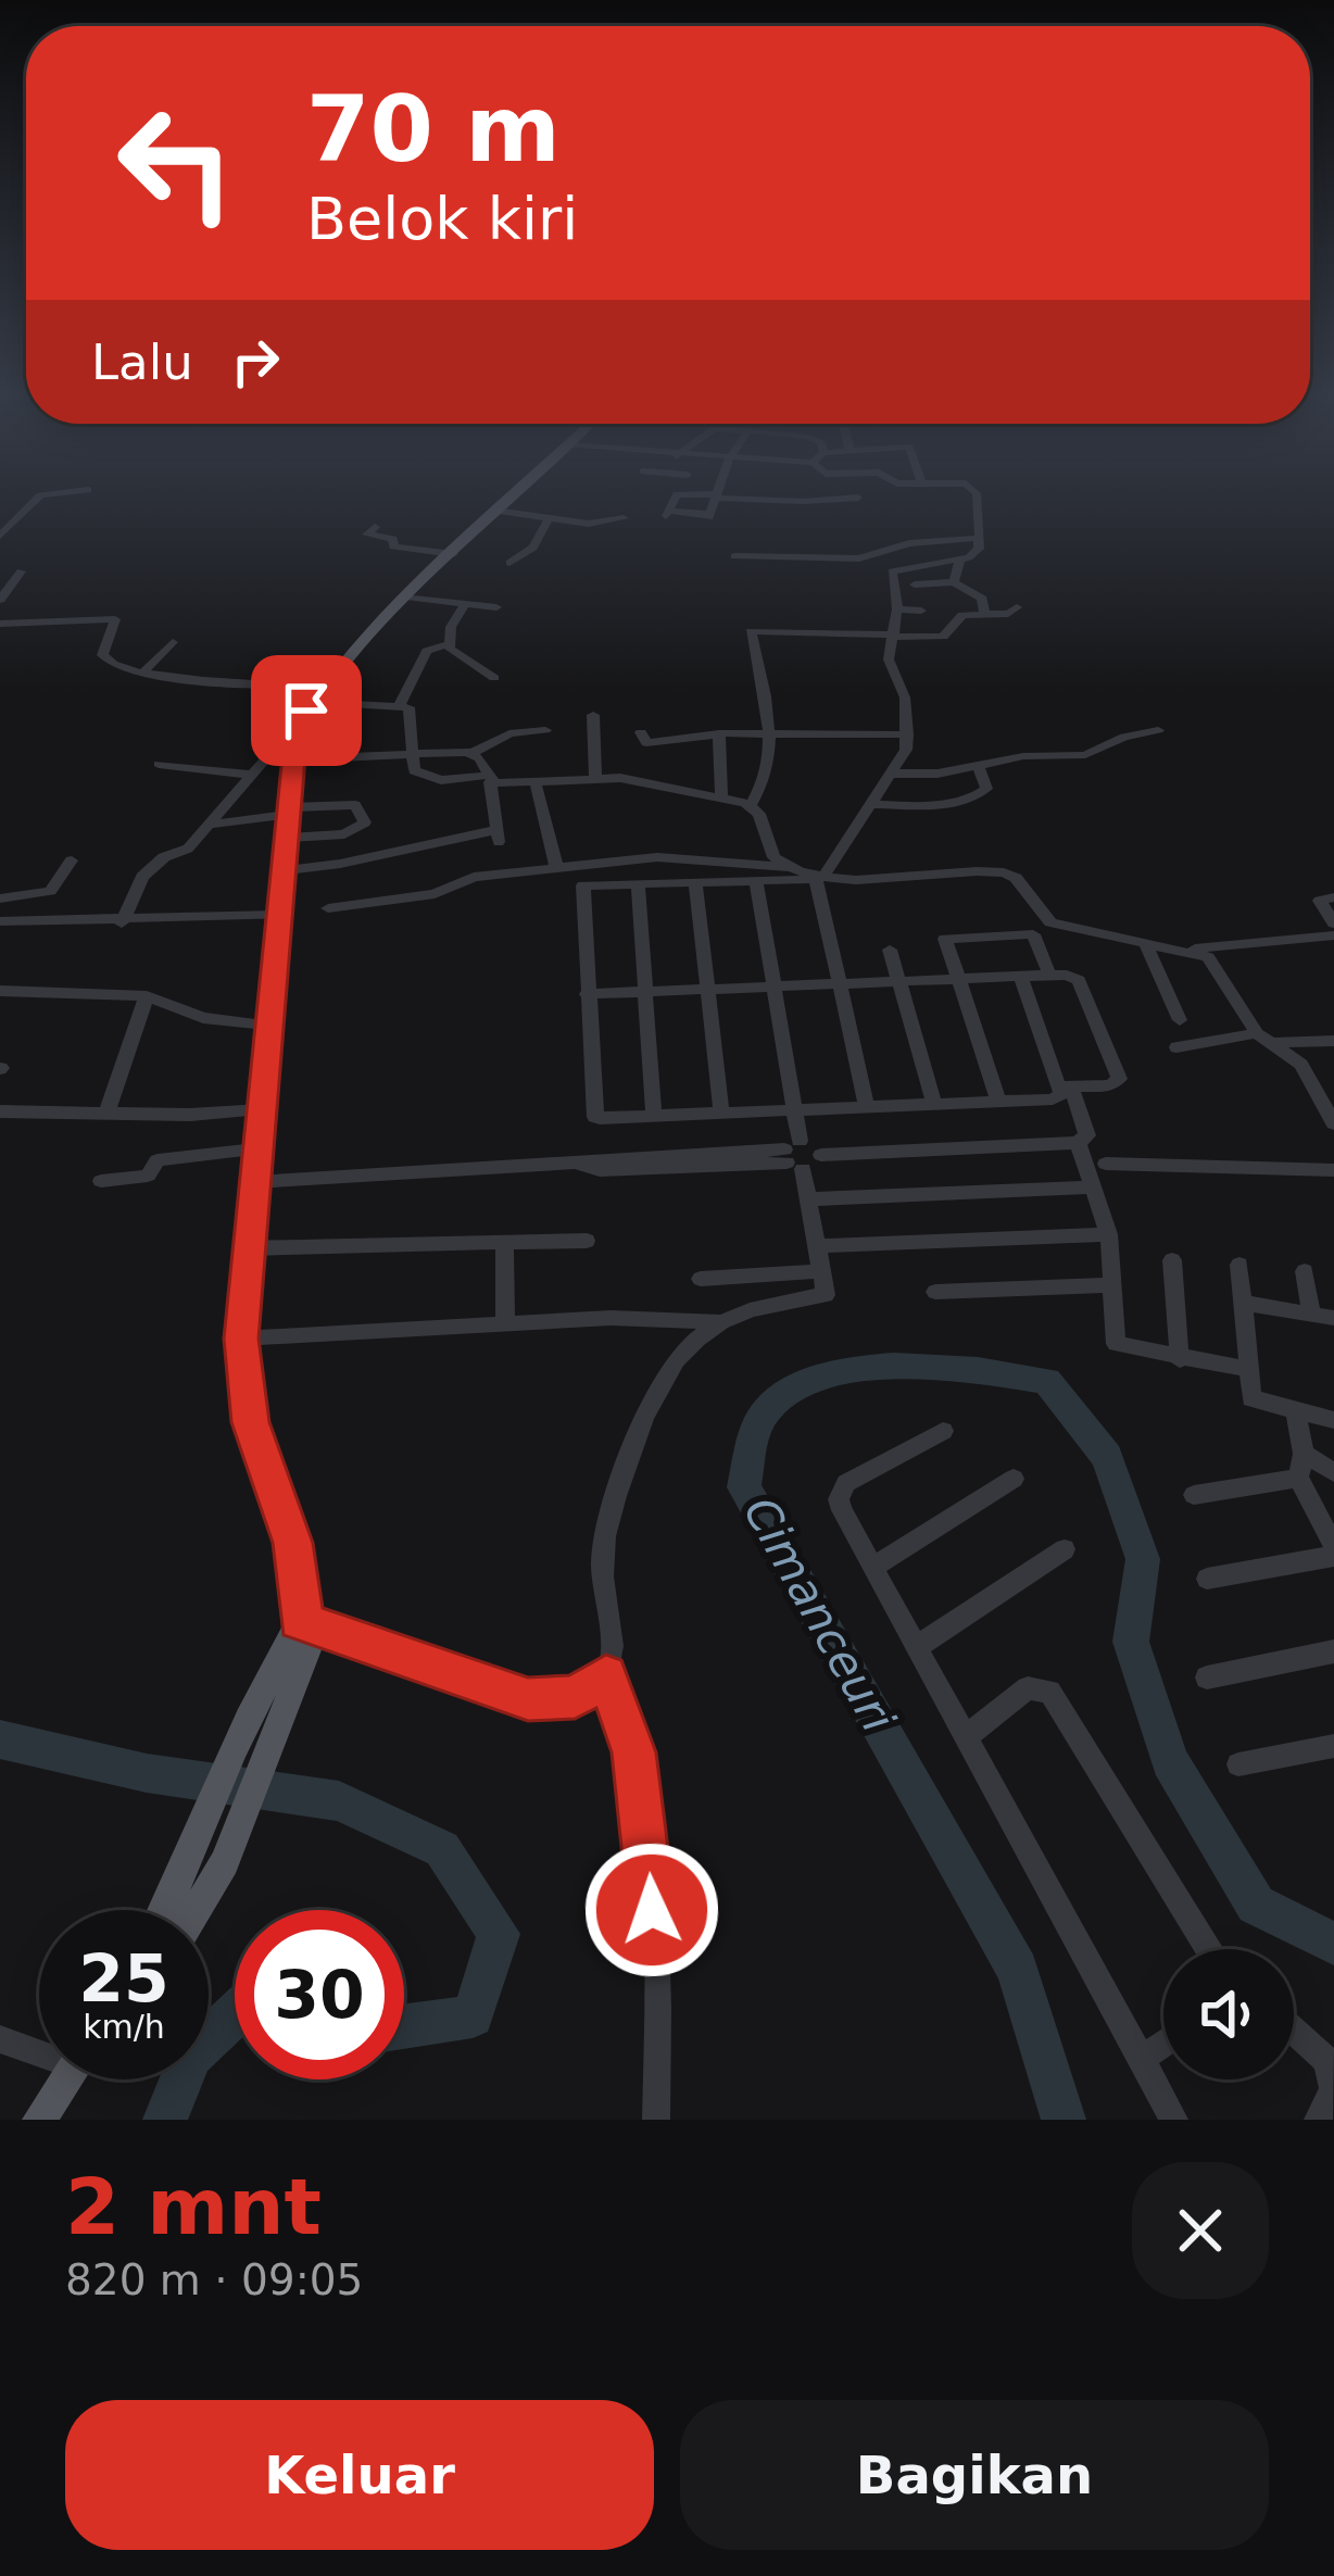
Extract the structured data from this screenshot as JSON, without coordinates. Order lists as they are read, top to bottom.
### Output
{
  "water": ["Cimanceuri"],
  "page": {
    "turn": ["70 m", "Belok kiri"],
    "then": "Lalu",
    "speed": "25 km/h",
    "limit": "30",
    "heading": ["2 mnt", "820 m · 09:05"],
    "buttons": ["Keluar", "Bagikan"]
  }
}
